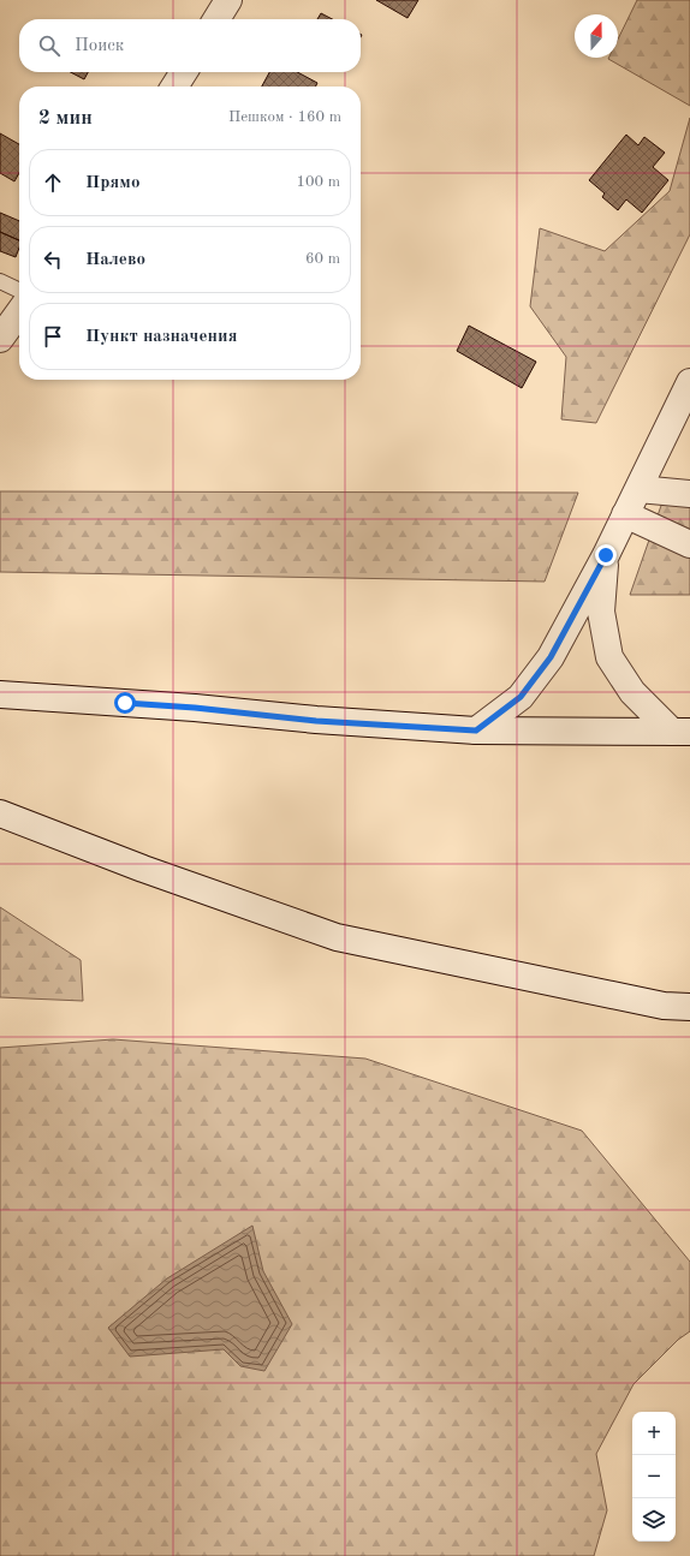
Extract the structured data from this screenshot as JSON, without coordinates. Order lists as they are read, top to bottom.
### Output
{
  "north": "top",
  "page": {
    "search": "Поиск",
    "heading": ["2 мин", "Пешком · 160 m"],
    "list": [
      ["Прямо", "100 m"],
      ["Налево", "60 m"],
      "Пункт назначения"
    ],
    "map_buttons": ["+", "−"]
  }
}
